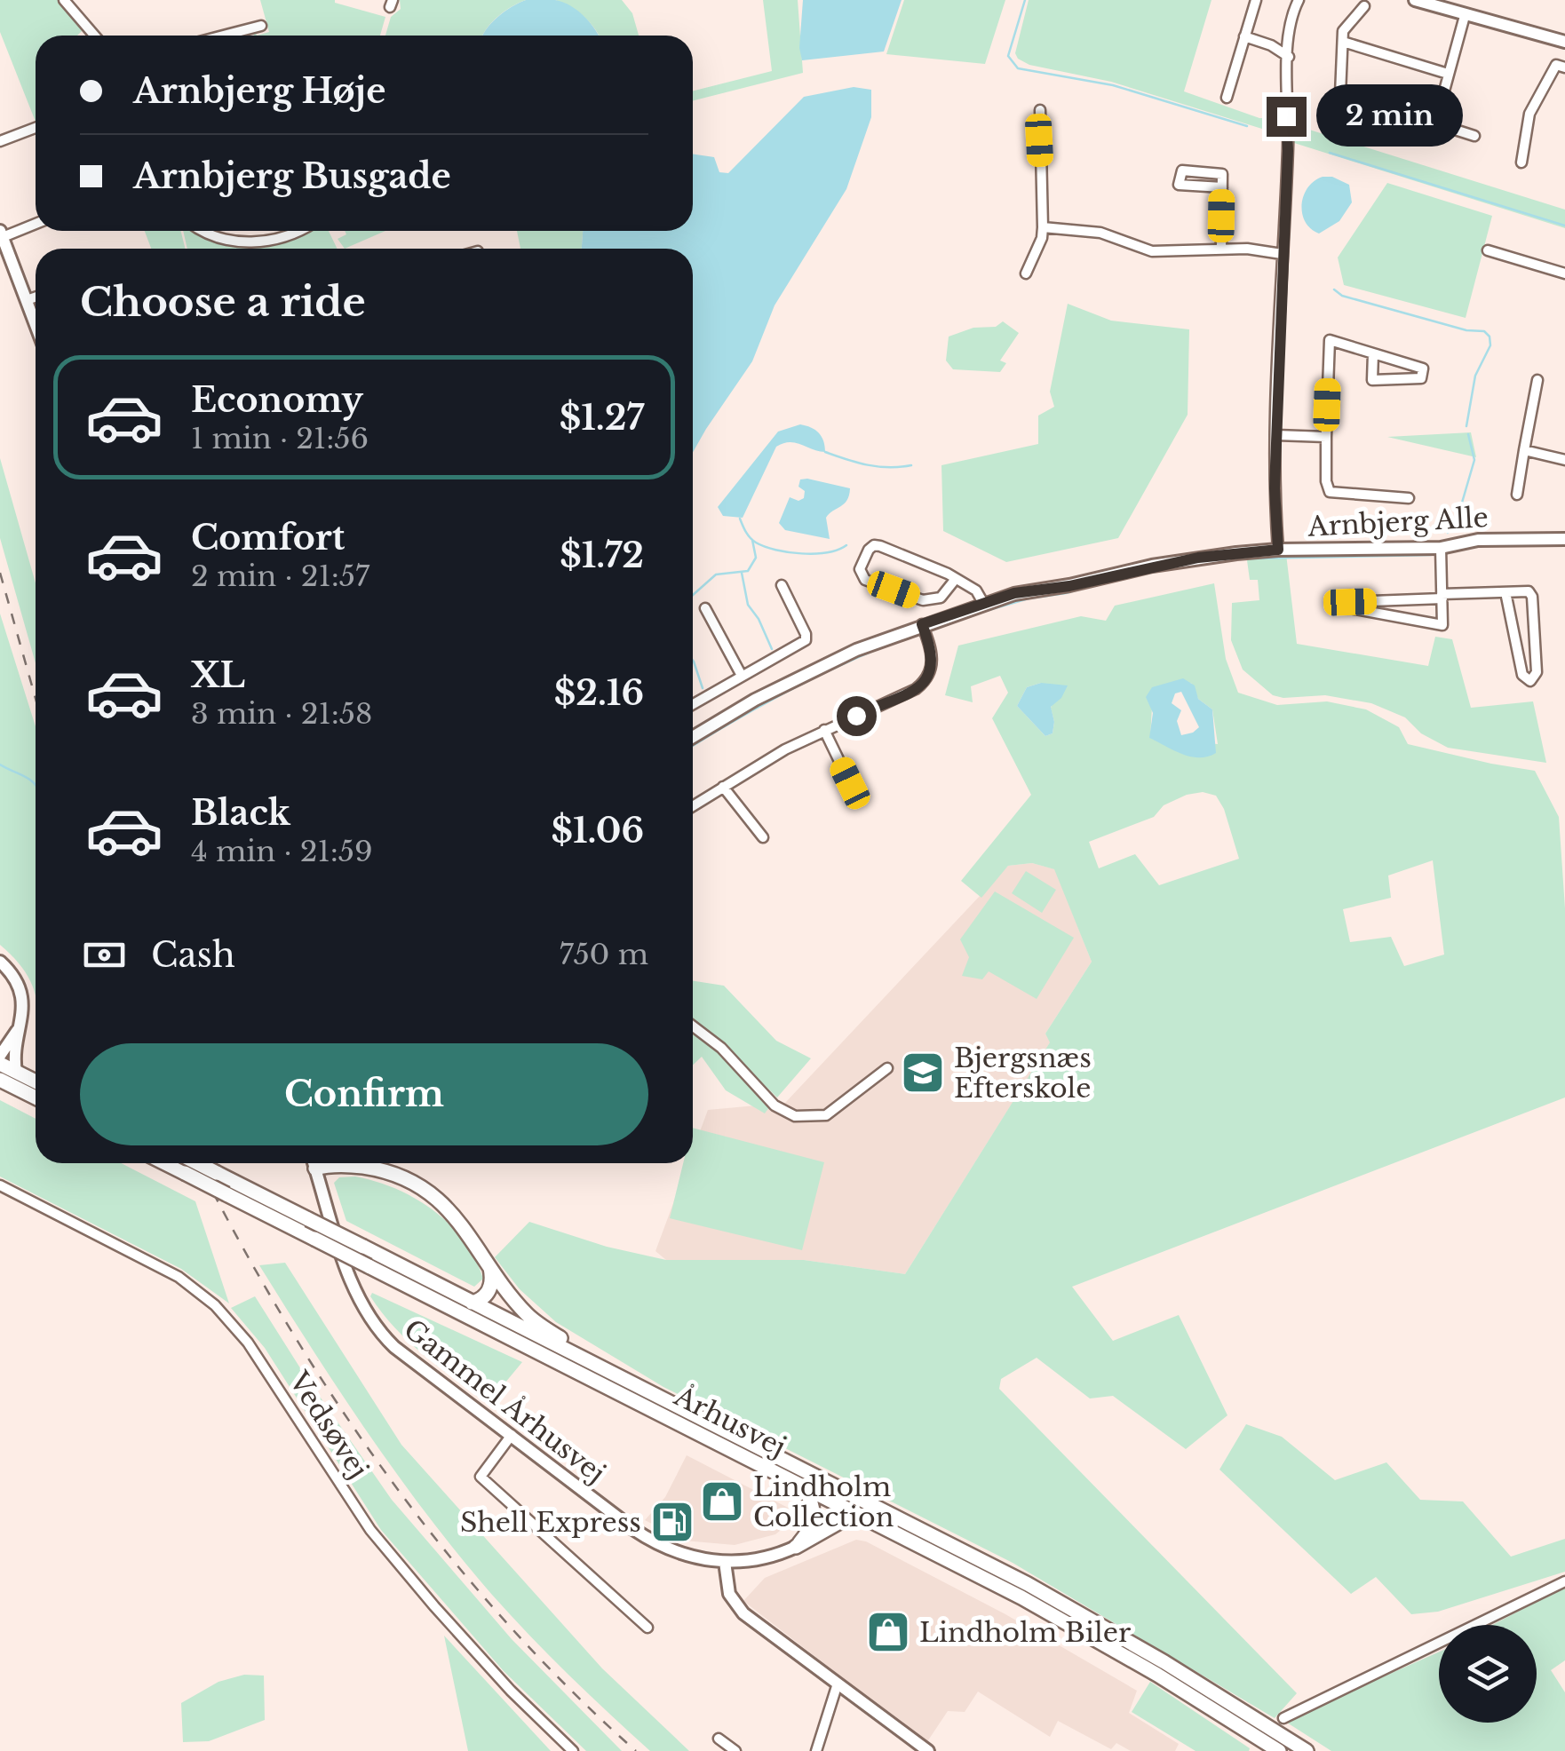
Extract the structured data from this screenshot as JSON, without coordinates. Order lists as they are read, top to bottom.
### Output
{
  "streets": {
    "main road": ["Århusvej"],
    "street": ["Arnbjerg Alle", "Gammel Århusvej", "Vedsøvej"]
  },
  "places": {
    "school or university": ["Bjergsnæs Efterskole"],
    "shop": ["Lindholm Collection", "Lindholm Biler"],
    "fuel station": ["Shell Express"]
  },
  "page": {
    "banner": ["Arnbjerg Høje", "Arnbjerg Busgade"],
    "bubble": "2 min",
    "heading": "Choose a ride",
    "list": [
      {
        "name": "Economy",
        "note": "1 min · 21:56",
        "value": "$1.27"
      },
      {
        "name": "Comfort",
        "note": "2 min · 21:57",
        "value": "$1.72"
      },
      {
        "name": "XL",
        "note": "3 min · 21:58",
        "value": "$2.16"
      },
      {
        "name": "Black",
        "note": "4 min · 21:59",
        "value": "$1.06"
      }
    ],
    "pay": ["Cash", "750 m"],
    "buttons": "Confirm"
  }
}
